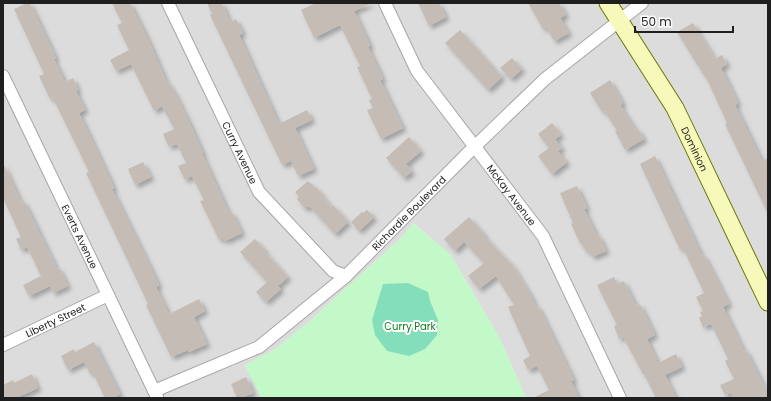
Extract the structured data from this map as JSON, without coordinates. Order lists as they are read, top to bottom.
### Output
{
  "streets": {
    "street": [
      "Dominion",
      "Curry Avenue",
      "McKay Avenue",
      "Richardie Boulevard",
      "Everts Avenue",
      "Liberty Street"
    ]
  },
  "crossings": [
    ["Dominion", "Richardie Boulevard"],
    ["Curry Avenue", "Richardie Boulevard"],
    ["McKay Avenue", "Richardie Boulevard"],
    ["Richardie Boulevard", "Everts Avenue"],
    ["Everts Avenue", "Liberty Street"]
  ],
  "parks": ["Curry Park"],
  "scale_bar": "50 m"
}
